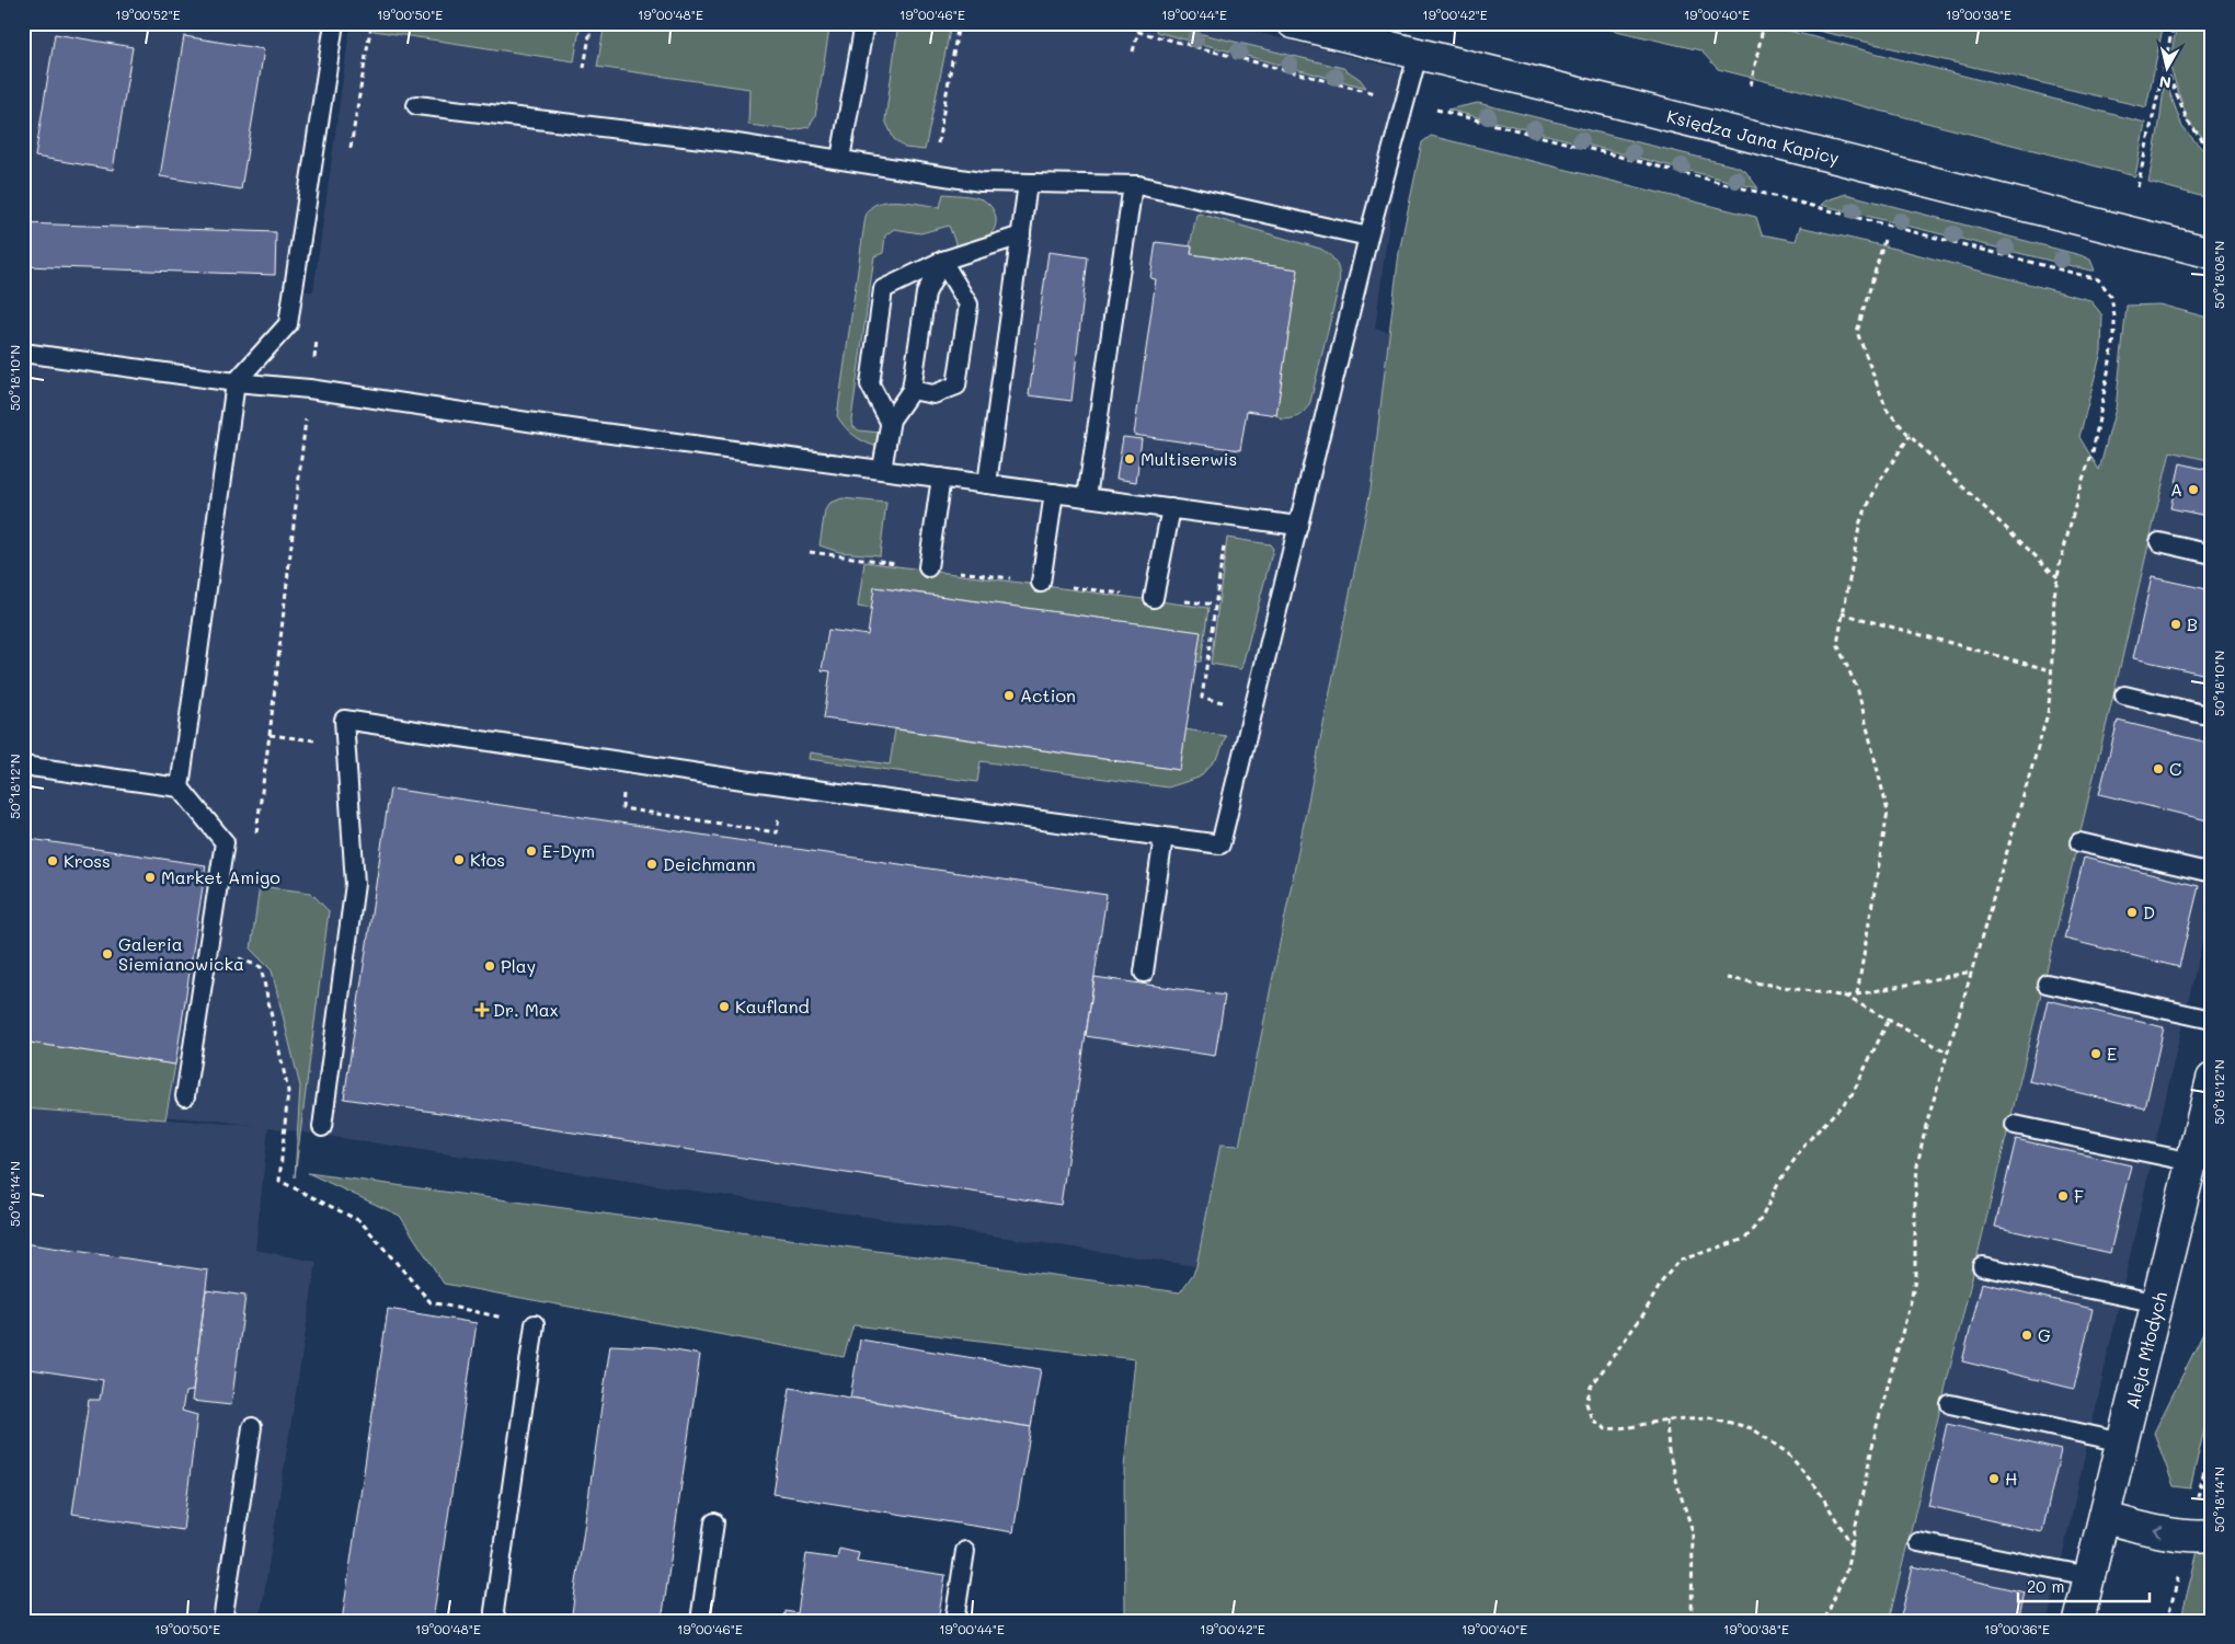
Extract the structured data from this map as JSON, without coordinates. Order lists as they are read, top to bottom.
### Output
{
  "streets": {
    "street": ["Księdza Jana Kapicy", "Aleja Młodych"]
  },
  "places": {
    "other": [
      "Multiserwis",
      "A",
      "B",
      "Action",
      "C",
      "E-Dym",
      "Kłos",
      "Kross",
      "Deichmann",
      "Market Amigo",
      "D",
      "Galeria Siemianowicka",
      "Play",
      "Kaufland",
      "E",
      "F",
      "G",
      "H"
    ],
    "health": ["Dr. Max"]
  },
  "scale_bar": "20 m",
  "north": "bottom",
  "coordinates": [
    "19°00'52\"E",
    "19°00'50\"E",
    "19°00'48\"E",
    "19°00'46\"E",
    "19°00'44\"E",
    "19°00'42\"E",
    "19°00'40\"E",
    "19°00'38\"E",
    "50°18'08\"N",
    "50°18'10\"N",
    "50°18'12\"N",
    "50°18'14\"N",
    "19°00'36\"E"
  ]
}
